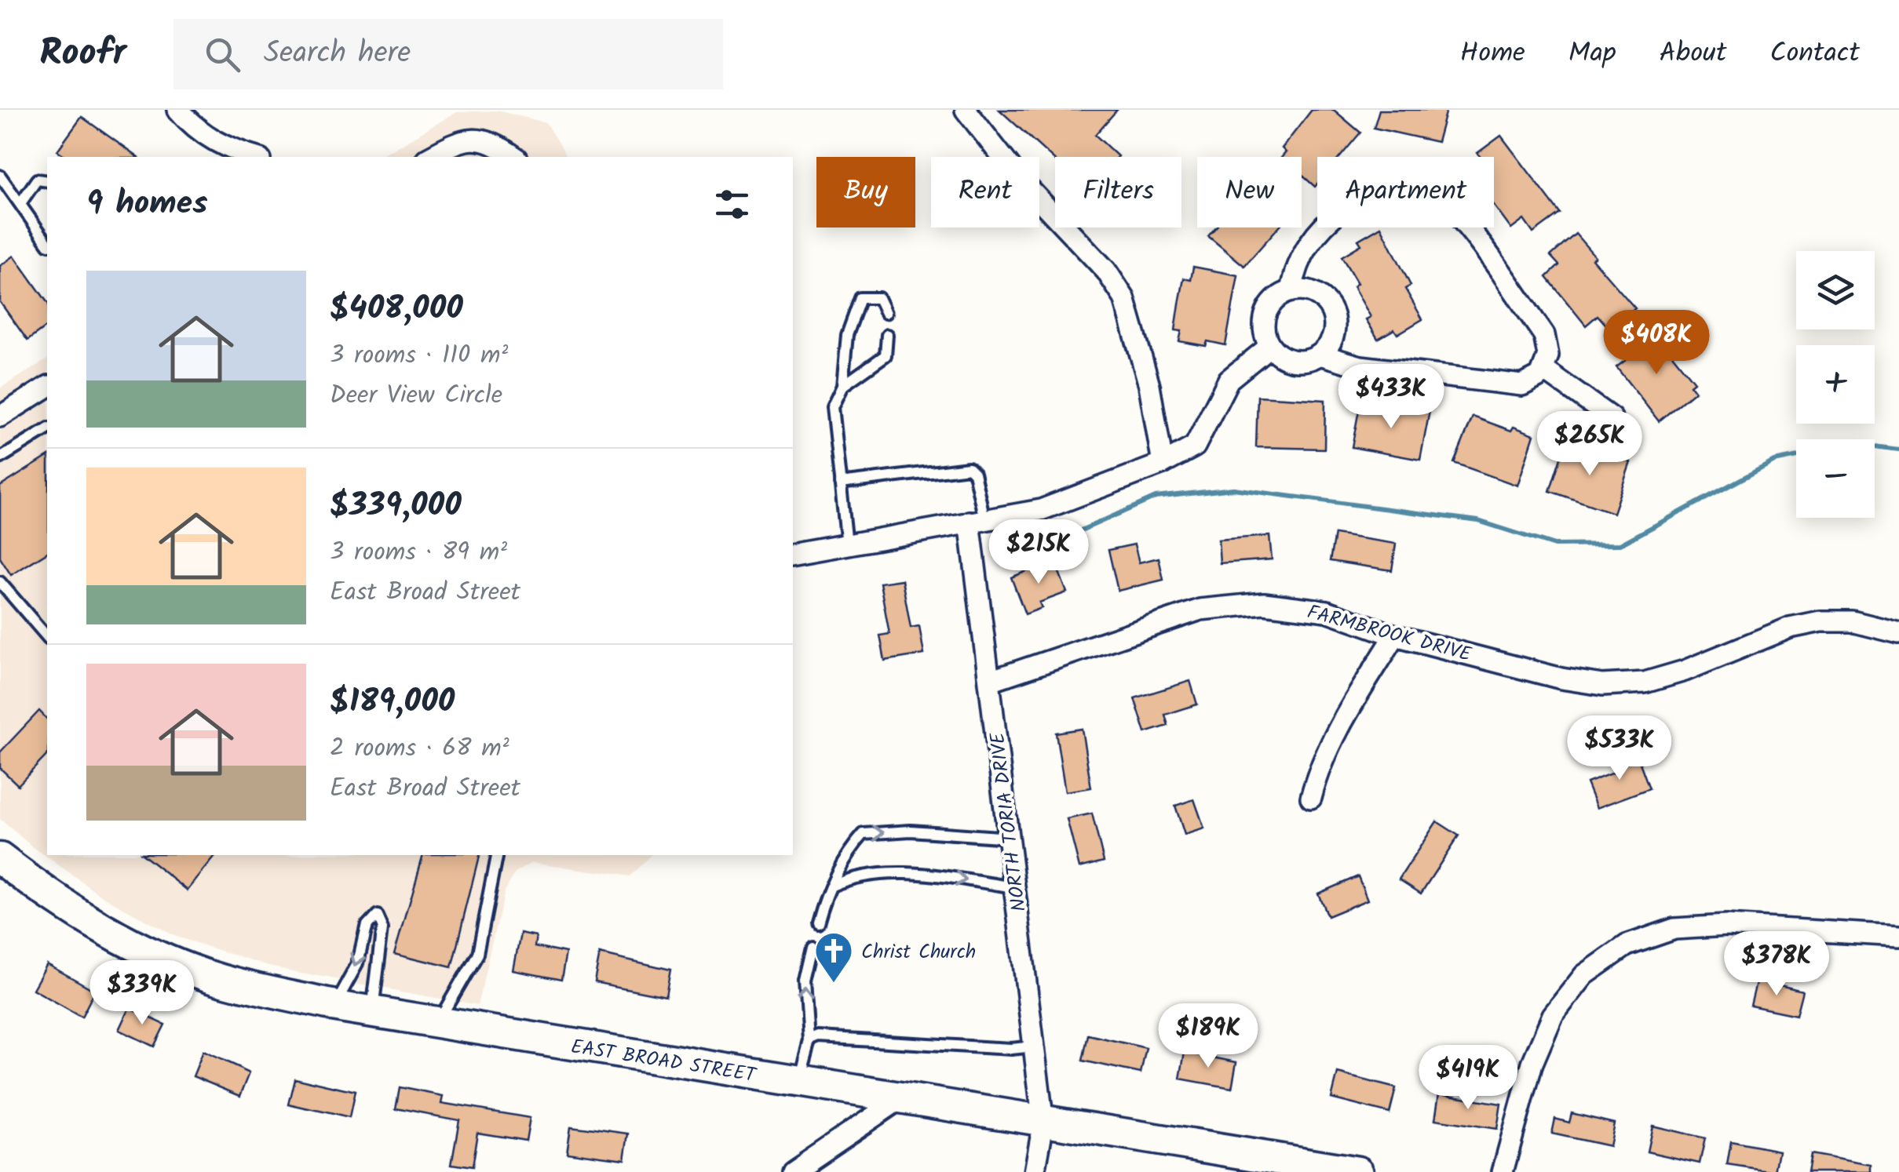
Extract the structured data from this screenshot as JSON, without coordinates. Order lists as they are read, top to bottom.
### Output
{
  "streets": {
    "main road": ["EAST BROAD STREET"],
    "street": ["FARMBROOK DRIVE", "NORTH TORIA DRIVE"]
  },
  "crossings": [
    ["FARMBROOK DRIVE", "NORTH TORIA DRIVE"],
    ["NORTH TORIA DRIVE", "EAST BROAD STREET"]
  ],
  "places": {
    "church": ["Christ Church"]
  },
  "page": {
    "header": "Roofr",
    "search": "Search here",
    "nav": [
      "Home",
      "Map",
      "About",
      "Contact"
    ],
    "chip": [
      "Buy",
      "Rent",
      "Filters",
      "New",
      "Apartment"
    ],
    "heading": "9 homes",
    "map_buttons": ["+", "−"],
    "list": [
      {
        "name": "$408,000",
        "note": "3 rooms · 110 m² · Deer View Circle"
      },
      {
        "name": "$339,000",
        "note": "3 rooms · 89 m² · East Broad Street"
      },
      {
        "name": "$189,000",
        "note": "2 rooms · 68 m² · East Broad Street"
      }
    ],
    "price": [
      "$408K",
      "$433K",
      "$265K",
      "$215K",
      "$533K",
      "$378K",
      "$339K",
      "$189K",
      "$419K"
    ]
  }
}
